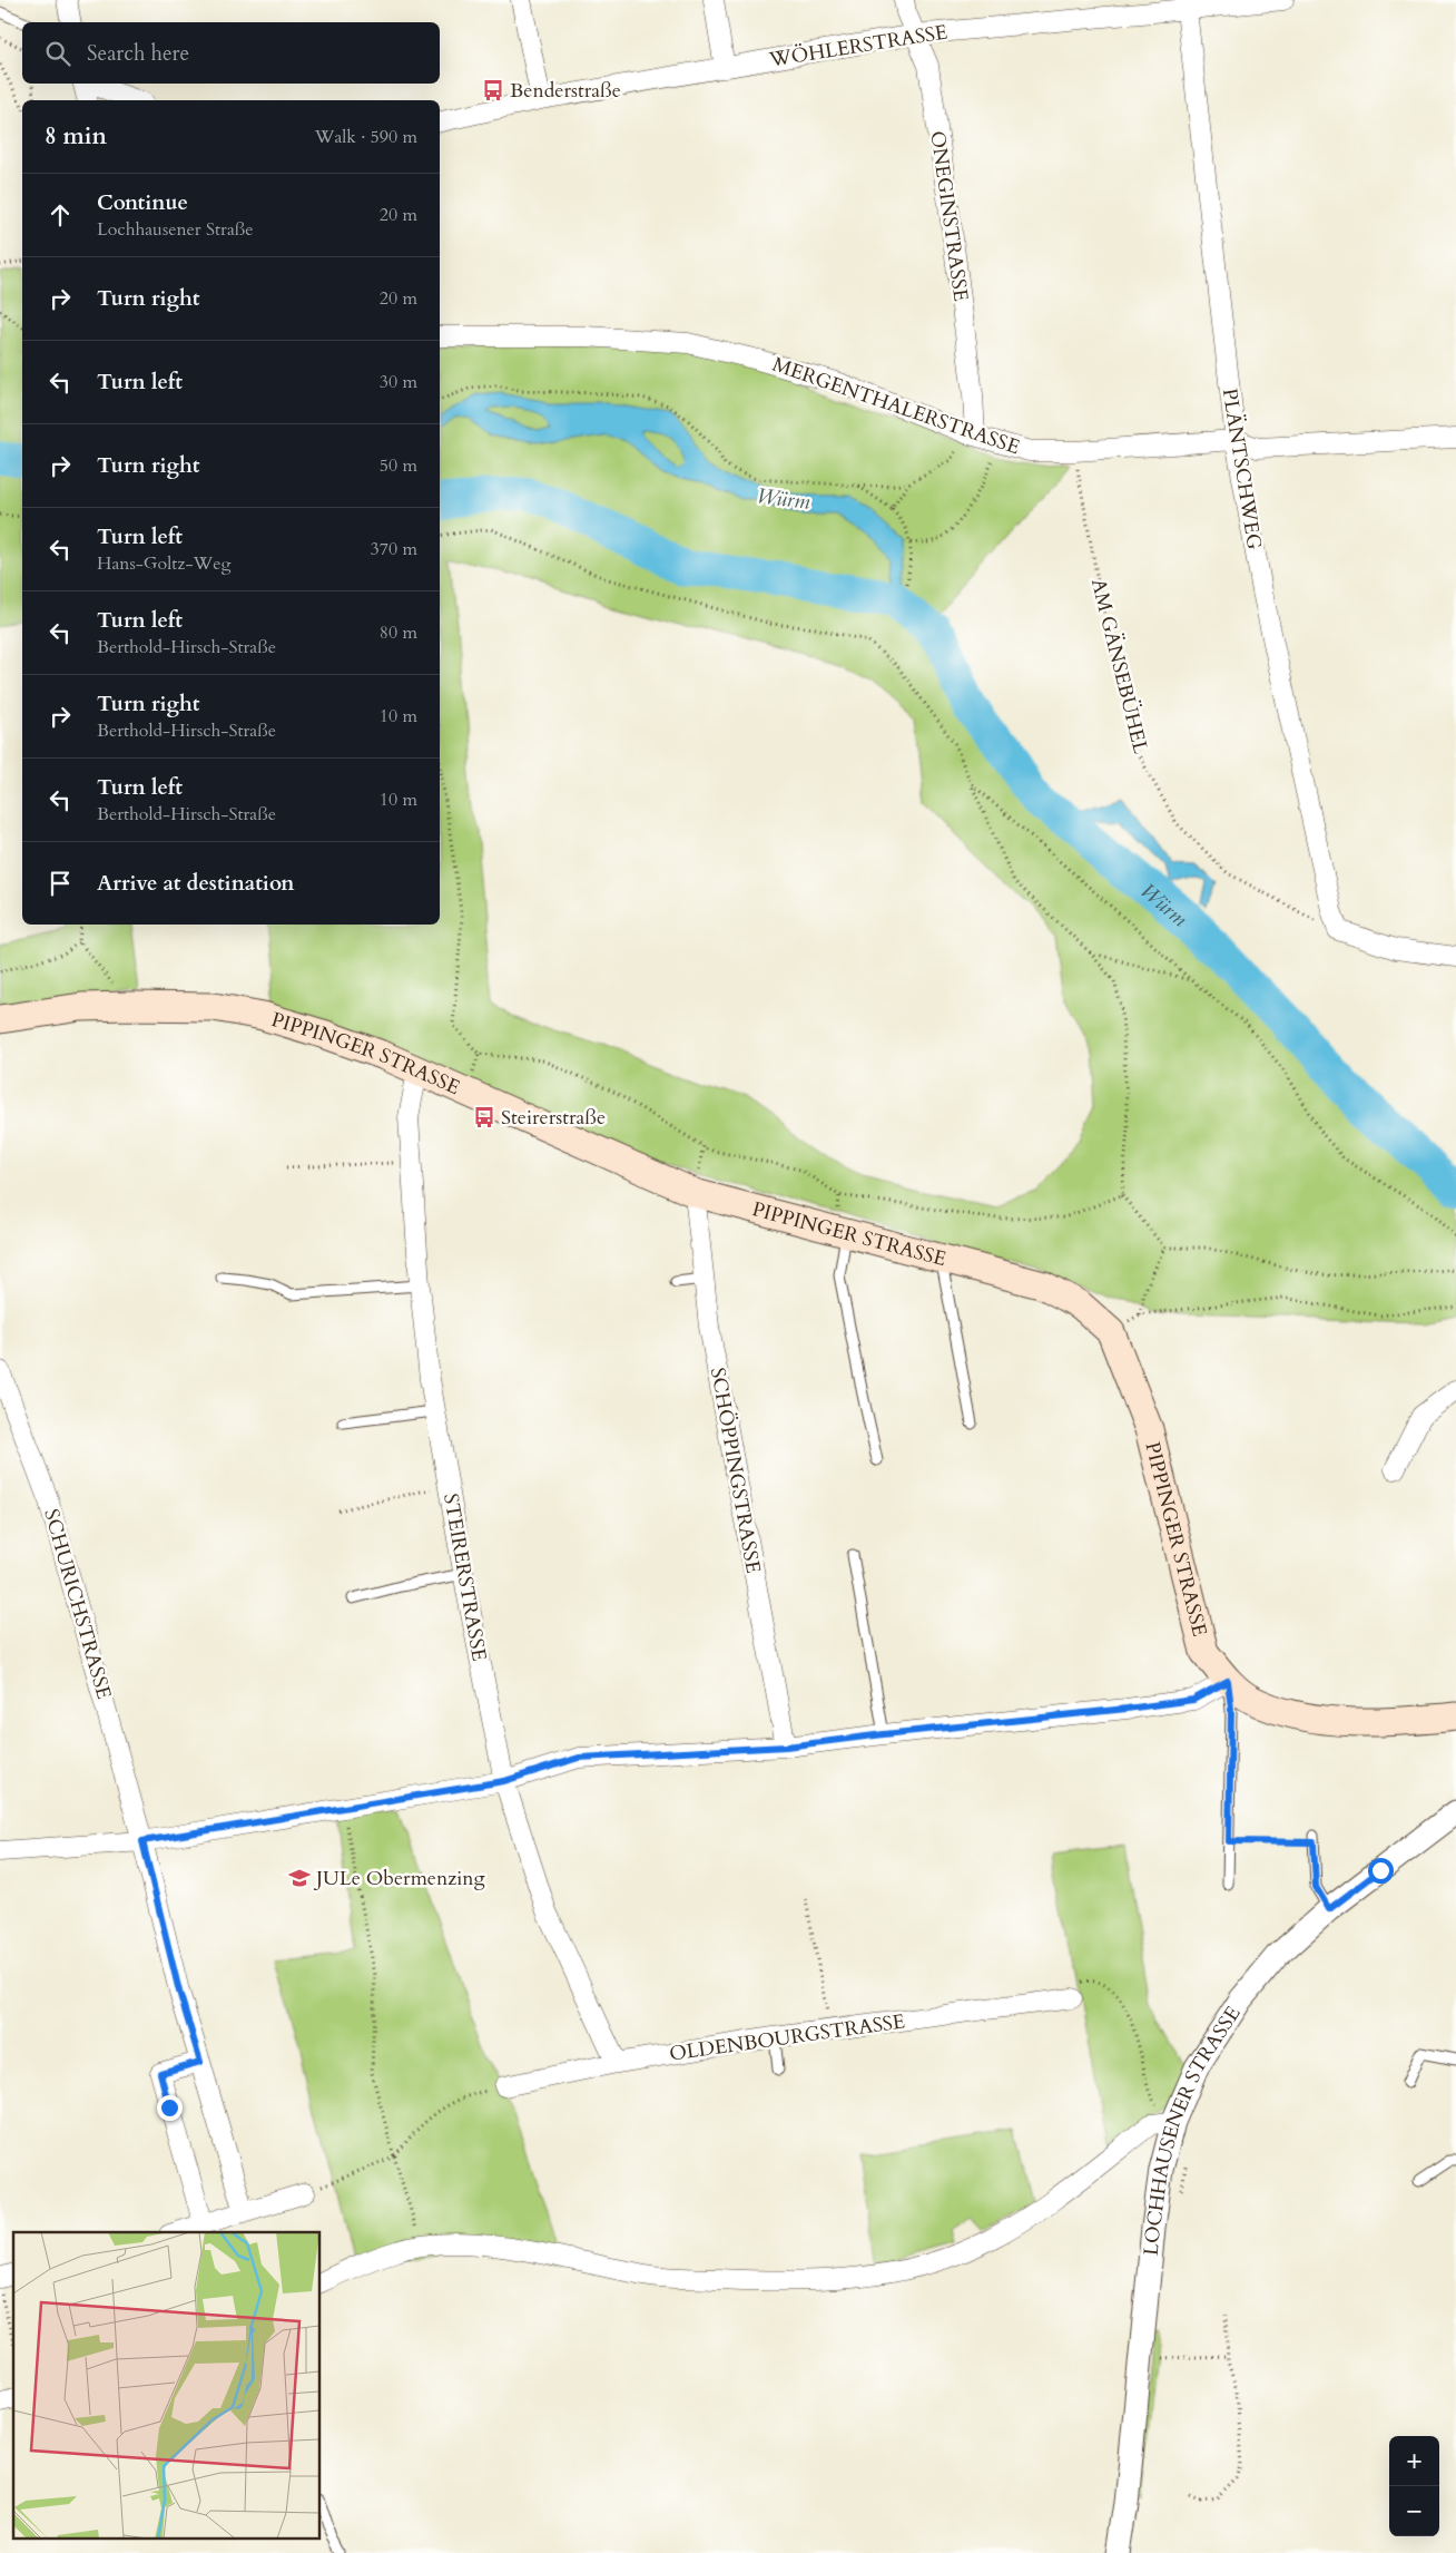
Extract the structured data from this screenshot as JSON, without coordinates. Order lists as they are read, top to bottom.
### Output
{
  "streets": {
    "main road": ["PIPPINGER STRASSE"],
    "street": [
      "WÖHLERSTRASSE",
      "ONEGINSTRASSE",
      "MERGENTHALERSTRASSE",
      "PLÄNTSCHWEG",
      "SCHÖPPINGSTRASSE",
      "STEIRERSTRASSE",
      "SCHURICHSTRASSE",
      "OLDENBOURGSTRASSE",
      "LOCHHAUSENER STRASSE"
    ],
    "path": ["AM GÄNSEBÜHEL"]
  },
  "crossings": [
    ["WÖHLERSTRASSE", "ONEGINSTRASSE"],
    ["WÖHLERSTRASSE", "PLÄNTSCHWEG"],
    ["ONEGINSTRASSE", "MERGENTHALERSTRASSE"],
    ["MERGENTHALERSTRASSE", "PLÄNTSCHWEG"],
    ["MERGENTHALERSTRASSE", "AM GÄNSEBÜHEL"],
    ["PIPPINGER STRASSE", "SCHÖPPINGSTRASSE"],
    ["PIPPINGER STRASSE", "STEIRERSTRASSE"],
    ["STEIRERSTRASSE", "OLDENBOURGSTRASSE"]
  ],
  "water": ["Würm"],
  "places": {
    "bus stop": ["Benderstraße", "Steirerstraße"],
    "school or university": ["JULe Obermenzing"]
  },
  "page": {
    "search": "Search here",
    "heading": ["8 min", "Walk · 590 m"],
    "list": [
      ["Continue", "Lochhausener Straße", "20 m"],
      ["Turn right", "20 m"],
      ["Turn left", "30 m"],
      ["Turn right", "50 m"],
      ["Turn left", "Hans-Goltz-Weg", "370 m"],
      ["Turn left", "Berthold-Hirsch-Straße", "80 m"],
      ["Turn right", "Berthold-Hirsch-Straße", "10 m"],
      ["Turn left", "Berthold-Hirsch-Straße", "10 m"],
      "Arrive at destination"
    ],
    "map_buttons": ["+", "−"]
  }
}
